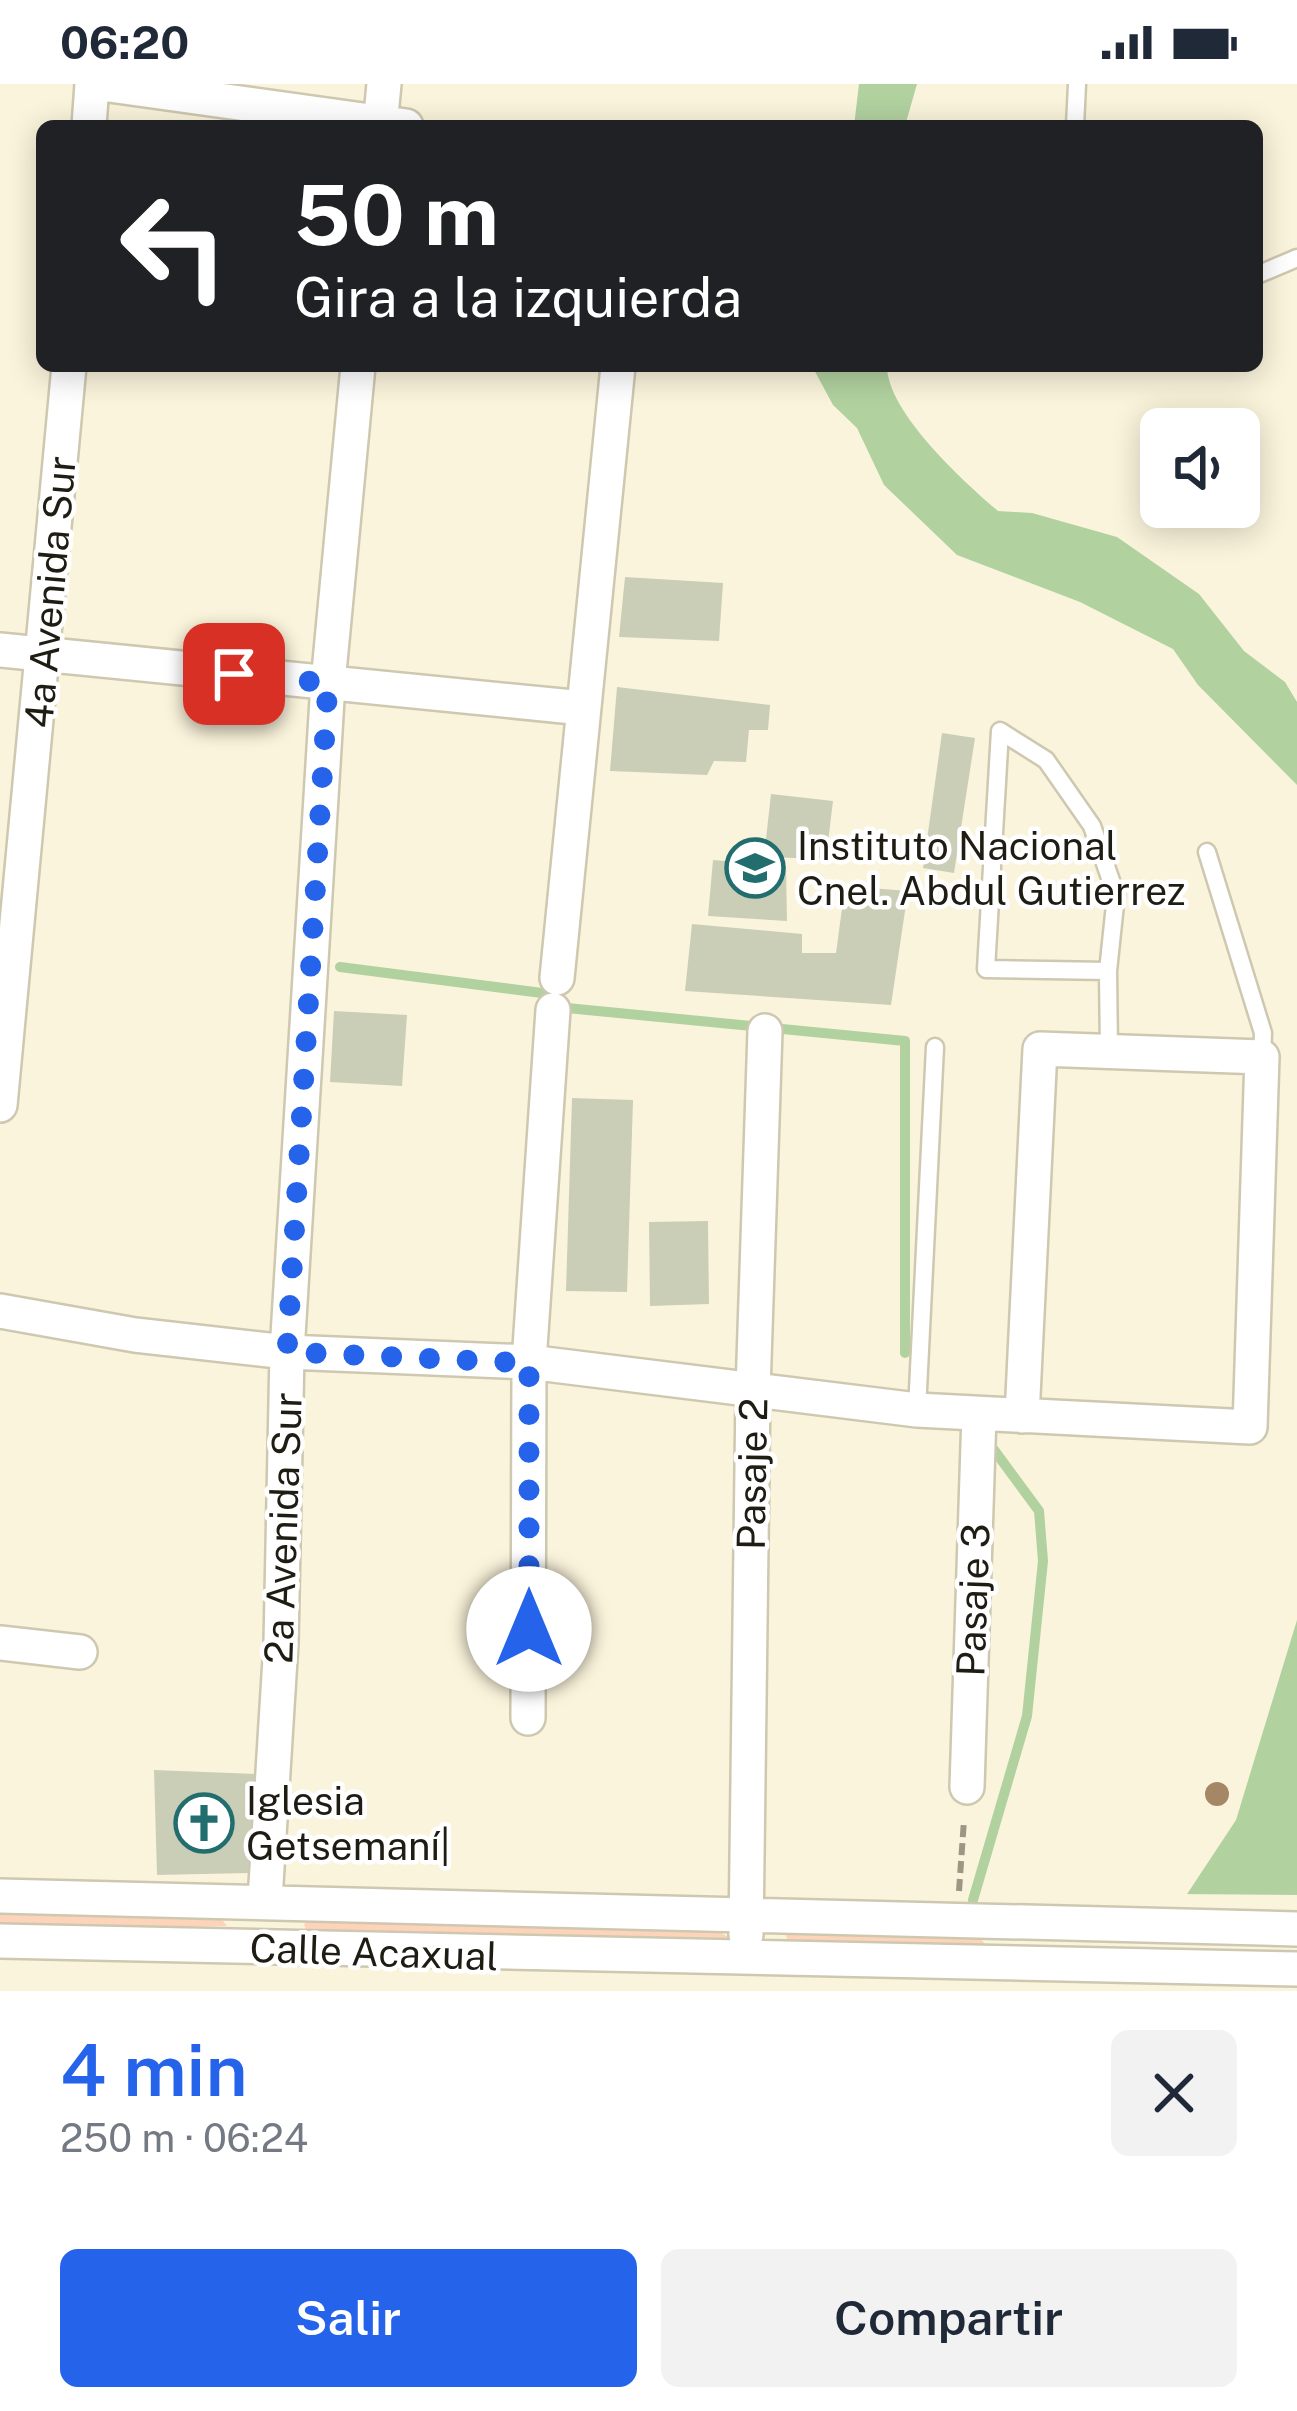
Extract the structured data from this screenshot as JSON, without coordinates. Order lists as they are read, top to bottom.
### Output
{
  "streets": {
    "street": [
      "4a Avenida Sur",
      "Pasaje 2",
      "2a Avenida Sur",
      "Pasaje 3",
      "Calle Acaxual"
    ]
  },
  "crossings": [
    ["Pasaje 2", "Calle Acaxual"],
    ["2a Avenida Sur", "Calle Acaxual"]
  ],
  "places": {
    "school or university": ["Instituto Nacional Cnel. Abdul Gutierrez"],
    "church": ["Iglesia Getsemaní|"]
  },
  "page": {
    "status": "06:20",
    "turn": ["50 m", "Gira a la izquierda"],
    "heading": ["4 min", "250 m · 06:24"],
    "buttons": ["Salir", "Compartir"]
  }
}
